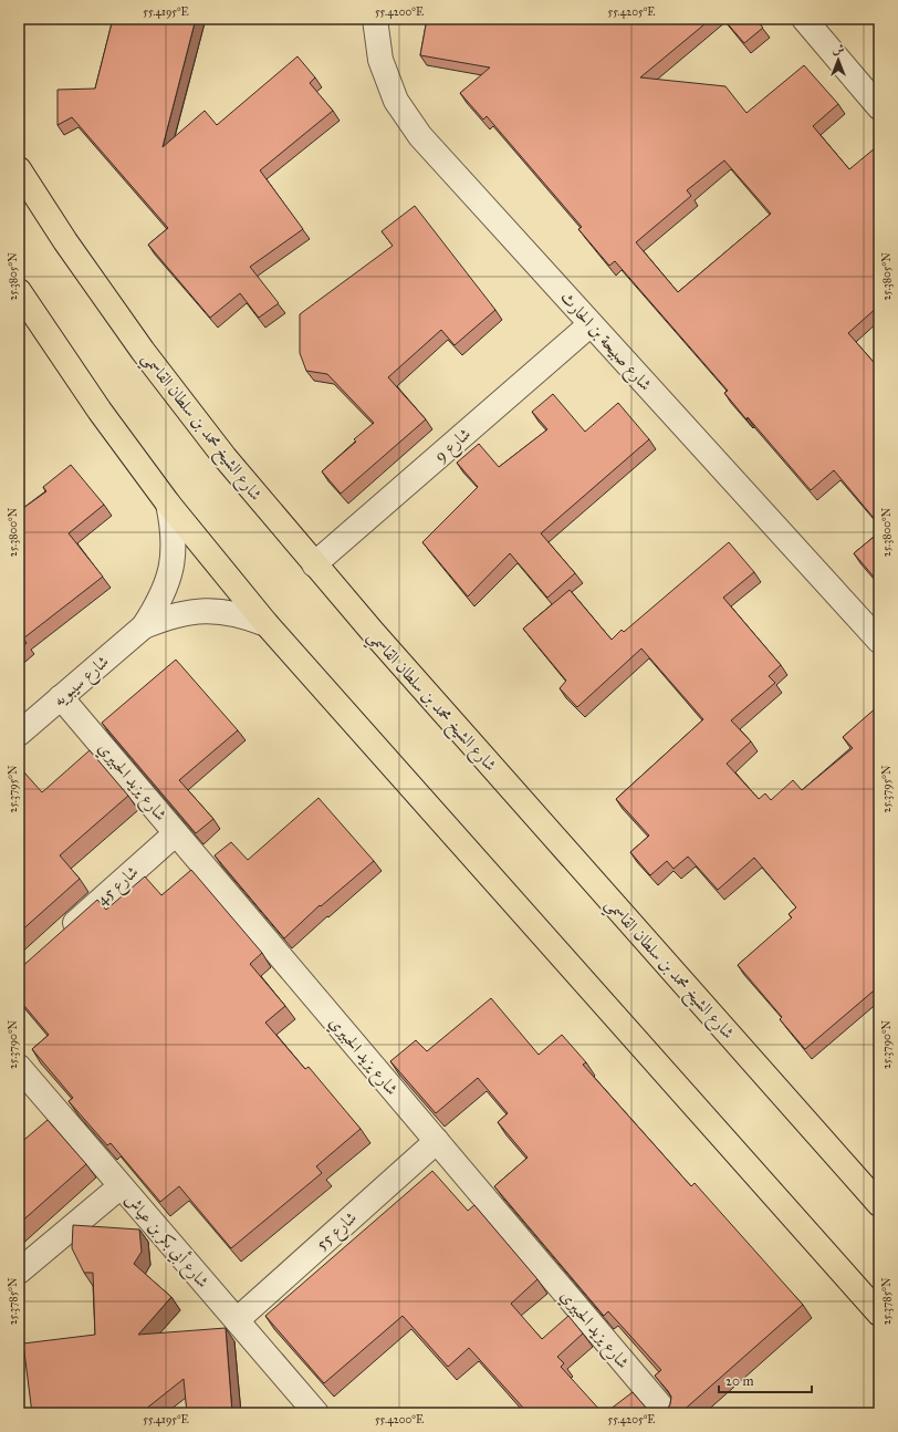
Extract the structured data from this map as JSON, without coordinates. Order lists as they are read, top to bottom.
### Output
{
  "streets": {
    "main road": ["شارع الشيخ محمد بن سلطان القاسمي"],
    "street": [
      "شارع صبيحة بن الحارث",
      "شارع 9",
      "شارع سيبويه",
      "شارع يزيد الحبيري",
      "شارع 45",
      "شارع 55",
      "شارع أبي بكر بن عياش"
    ]
  },
  "crossings": [
    ["شارع صبيحة بن الحارث", "شارع 9"],
    ["شارع الشيخ محمد بن سلطان القاسمي", "شارع 9"],
    ["شارع سيبويه", "شارع يزيد الحبيري"],
    ["شارع يزيد الحبيري", "شارع 45"],
    ["شارع يزيد الحبيري", "شارع 55"],
    ["شارع 55", "شارع أبي بكر بن عياش"]
  ],
  "scale_bar": "20 m",
  "north": "top",
  "coordinates": [
    "55.4195°E",
    "55.4200°E",
    "55.4205°E",
    "25.3805°N",
    "25.3800°N",
    "25.3795°N",
    "25.3790°N",
    "25.3785°N"
  ]
}
